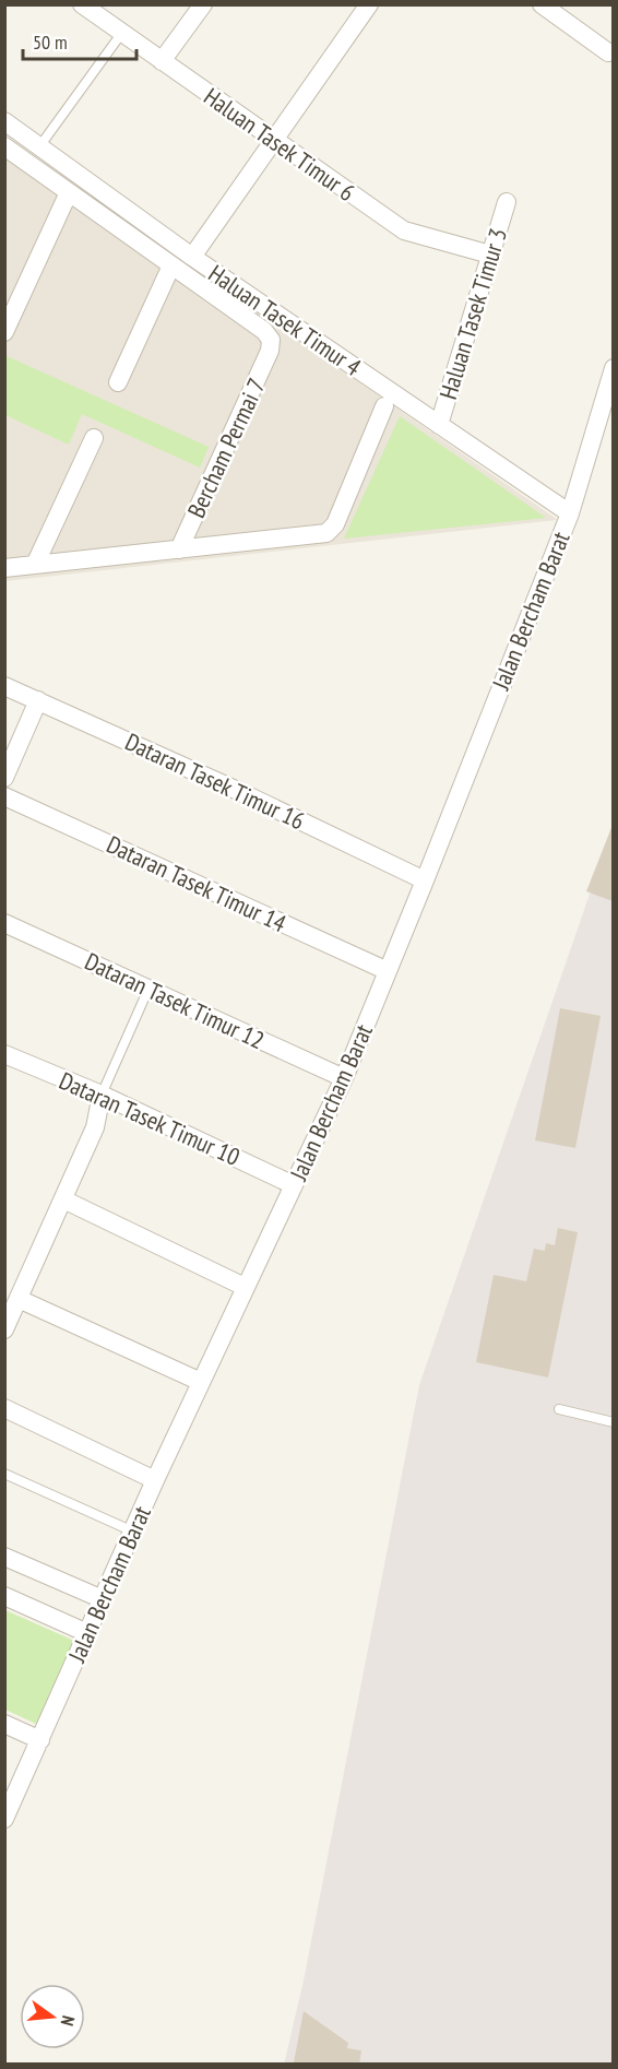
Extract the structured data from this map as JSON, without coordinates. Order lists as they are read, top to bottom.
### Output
{
  "streets": {
    "street": [
      "Haluan Tasek Timur 6",
      "Haluan Tasek Timur 3",
      "Haluan Tasek Timur 4",
      "Bercham Permai 7",
      "Jalan Bercham Barat",
      "Dataran Tasek Timur 16",
      "Dataran Tasek Timur 14",
      "Dataran Tasek Timur 12",
      "Dataran Tasek Timur 10"
    ]
  },
  "crossings": [
    ["Haluan Tasek Timur 6", "Haluan Tasek Timur 3"],
    ["Haluan Tasek Timur 3", "Haluan Tasek Timur 4"],
    ["Haluan Tasek Timur 4", "Jalan Bercham Barat"],
    ["Jalan Bercham Barat", "Dataran Tasek Timur 16"],
    ["Jalan Bercham Barat", "Dataran Tasek Timur 14"],
    ["Jalan Bercham Barat", "Dataran Tasek Timur 12"],
    ["Jalan Bercham Barat", "Dataran Tasek Timur 10"]
  ],
  "scale_bar": "50 m",
  "north": "right"
}
